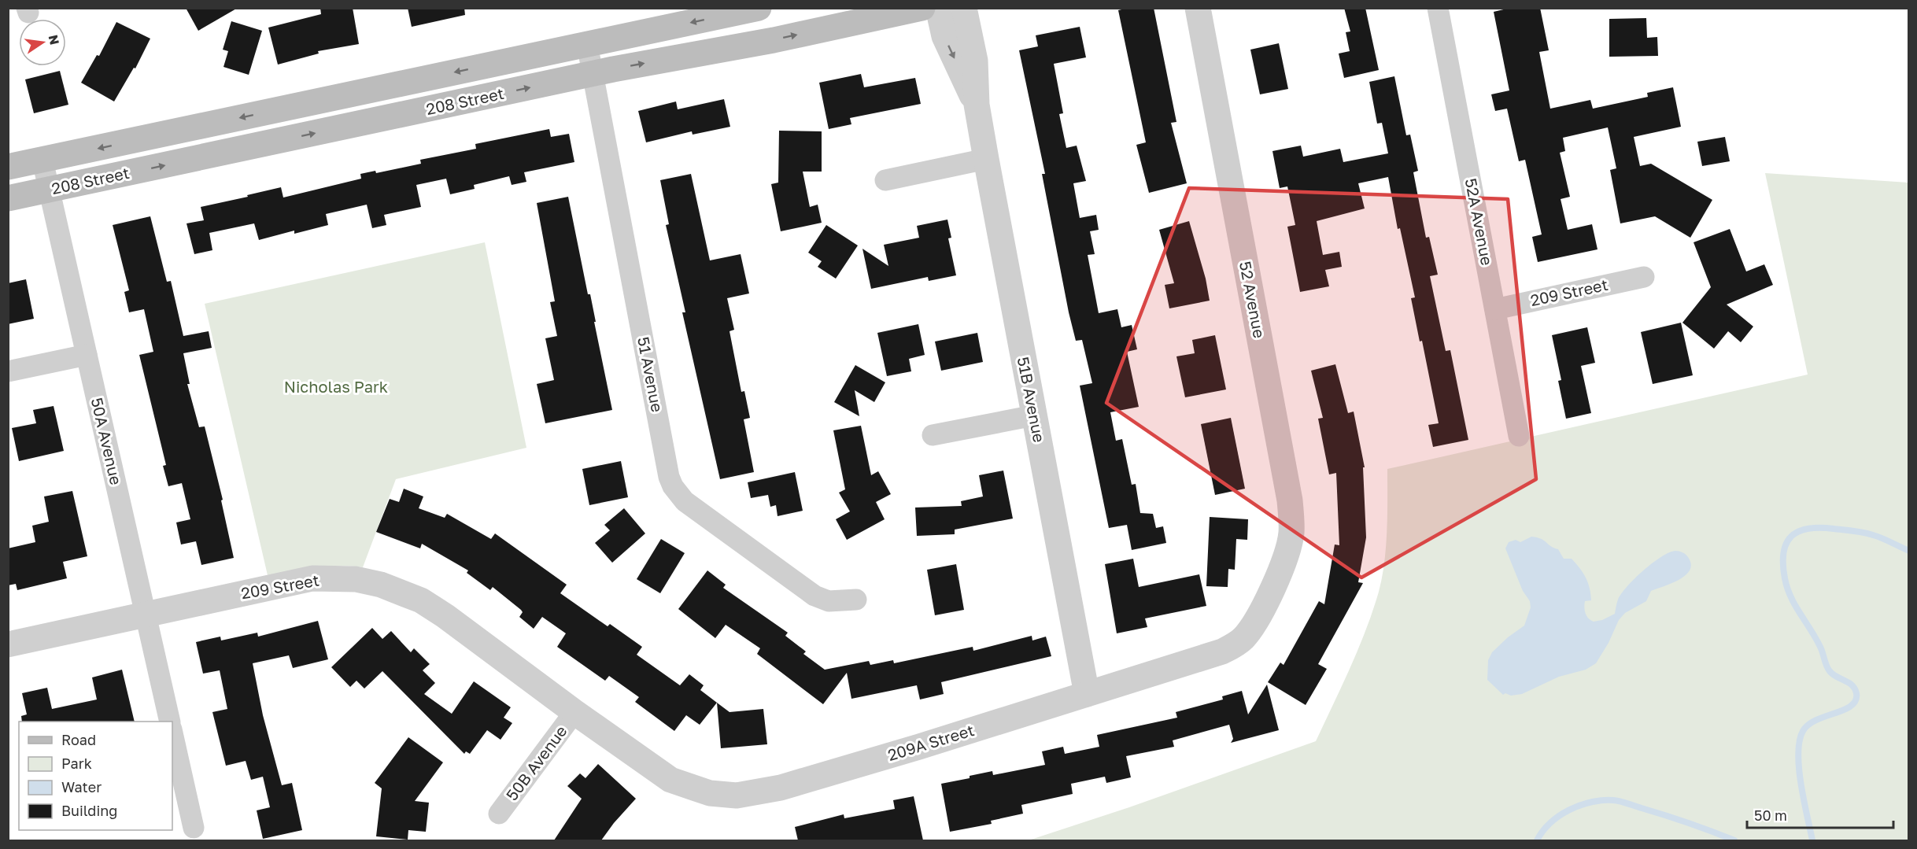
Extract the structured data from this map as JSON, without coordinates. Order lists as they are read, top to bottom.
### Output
{
  "streets": {
    "main road": ["208 Street"],
    "street": [
      "52A Avenue",
      "209 Street",
      "52 Avenue",
      "51 Avenue",
      "51B Avenue",
      "50A Avenue",
      "209A Street",
      "50B Avenue"
    ]
  },
  "crossings": [
    ["208 Street", "51 Avenue"],
    ["208 Street", "50A Avenue"],
    ["52A Avenue", "209 Street"],
    ["209 Street", "50A Avenue"],
    ["209 Street", "209A Street"],
    ["209 Street", "50B Avenue"],
    ["52 Avenue", "209A Street"],
    ["51B Avenue", "209A Street"],
    ["209A Street", "50B Avenue"]
  ],
  "parks": ["Nicholas Park"],
  "legend": [
    "Road",
    "Park",
    "Water",
    "Building"
  ],
  "scale_bar": "50 m",
  "north": "right"
}
